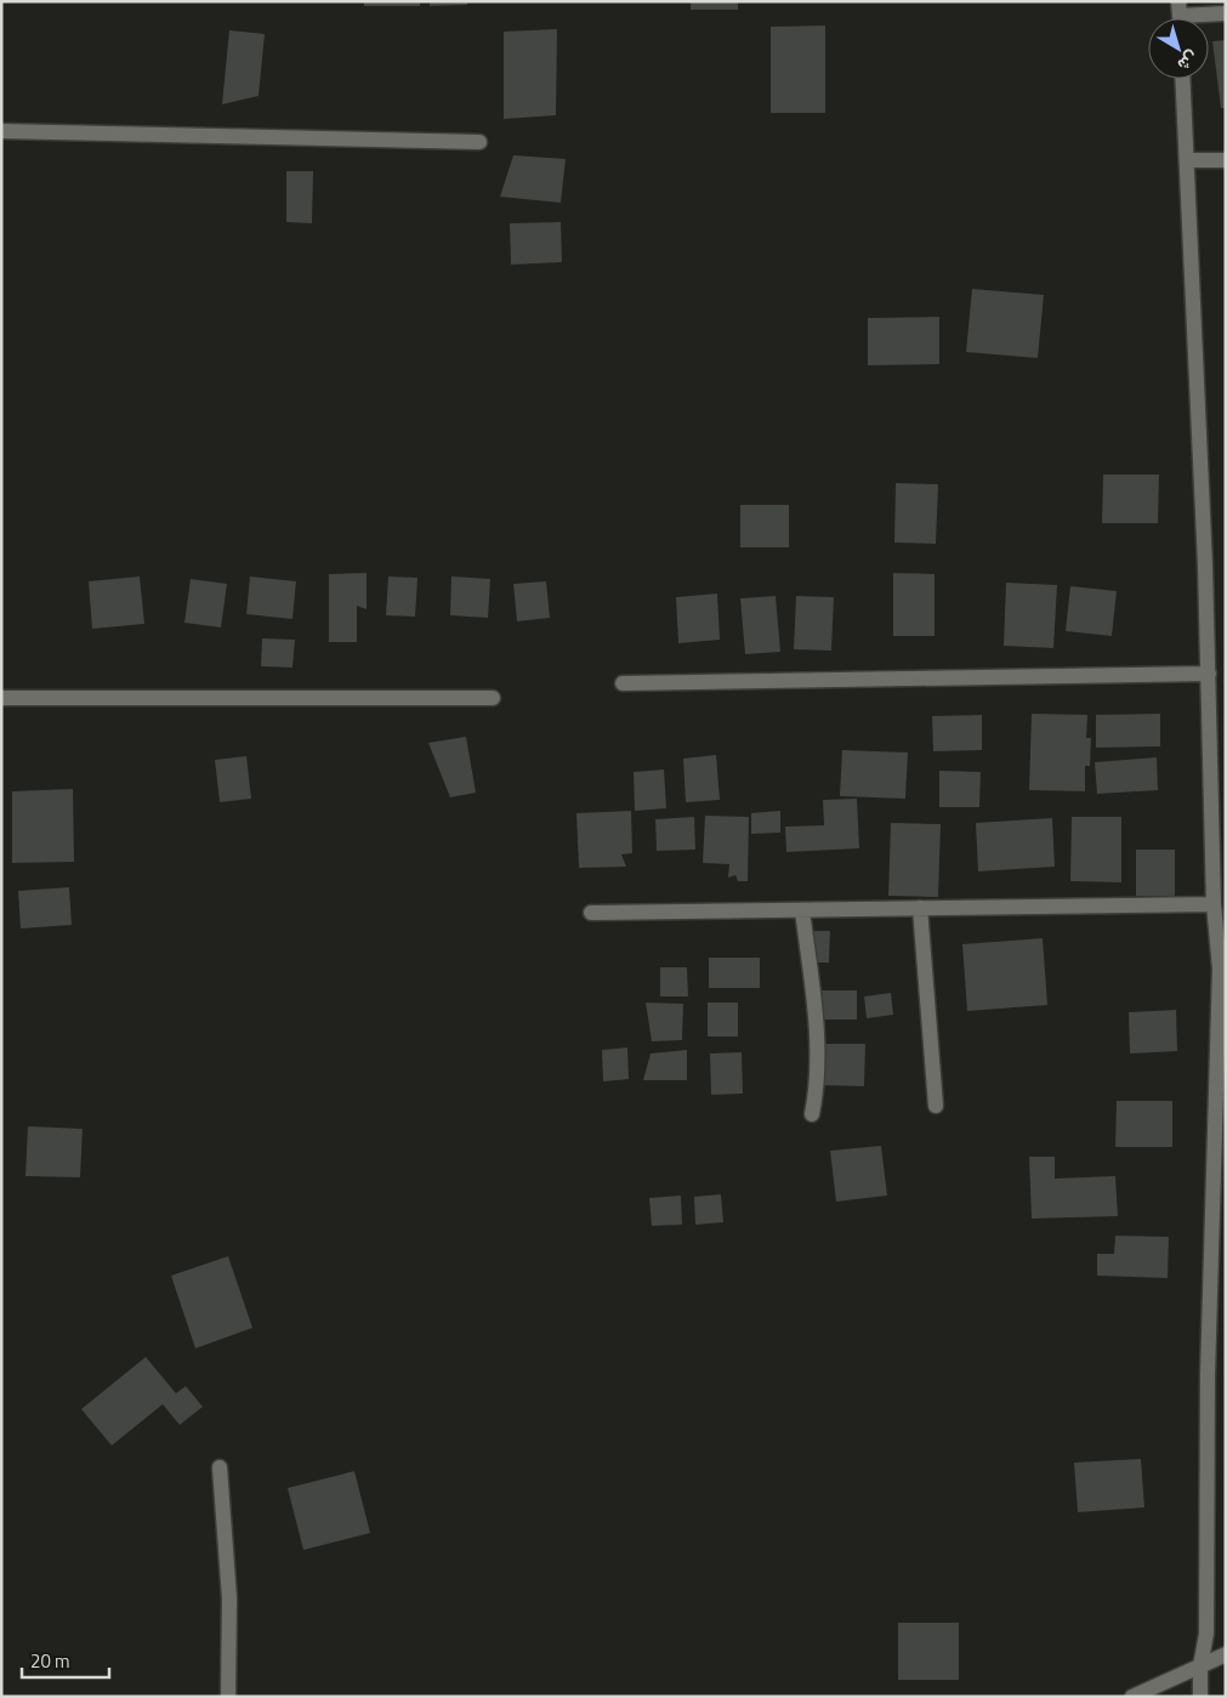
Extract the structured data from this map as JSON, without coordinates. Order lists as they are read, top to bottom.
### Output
{
  "scale_bar": "20 m",
  "north": "bottom right"
}
